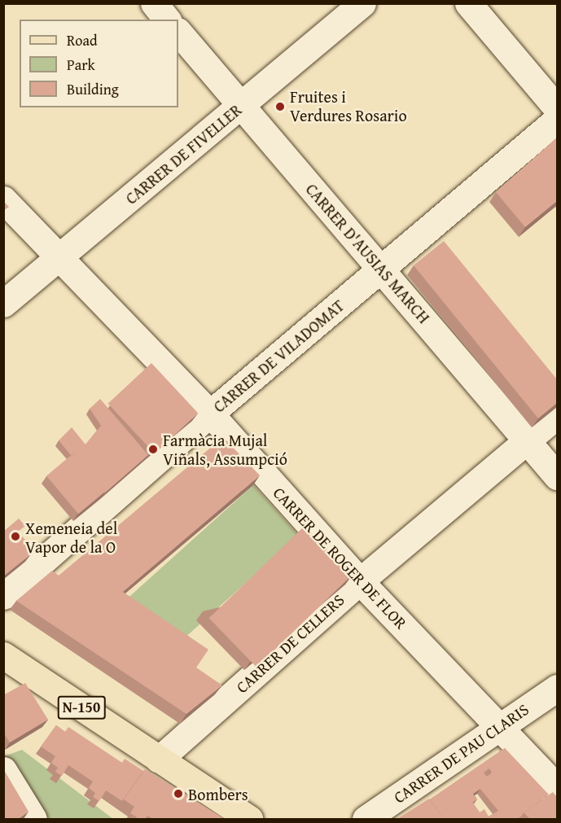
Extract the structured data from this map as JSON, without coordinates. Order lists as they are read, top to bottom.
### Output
{
  "streets": {
    "main road": ["N-150"],
    "street": [
      "CARRER DE FIVELLER",
      "CARRER D'AUSIAS MARCH",
      "CARRER DE VILADOMAT",
      "CARRER DE ROGER DE FLOR",
      "CARRER DE CELLERS",
      "CARRER DE PAU CLARIS"
    ]
  },
  "crossings": [
    ["CARRER DE FIVELLER", "CARRER D'AUSIAS MARCH"],
    ["CARRER DE FIVELLER", "CARRER DE ROGER DE FLOR"],
    ["CARRER D'AUSIAS MARCH", "CARRER DE VILADOMAT"],
    ["CARRER D'AUSIAS MARCH", "CARRER DE CELLERS"],
    ["CARRER DE VILADOMAT", "CARRER DE ROGER DE FLOR"],
    ["CARRER DE ROGER DE FLOR", "CARRER DE CELLERS"],
    ["CARRER DE ROGER DE FLOR", "CARRER DE PAU CLARIS"],
    ["CARRER DE CELLERS", "N-150"]
  ],
  "places": [
    "Fruites i Verdures Rosario",
    "Farmàcia Mujal Viñals, Assumpció",
    "Xemeneia del Vapor de la O",
    "Bombers"
  ],
  "legend": ["Road", "Park", "Building"]
}
